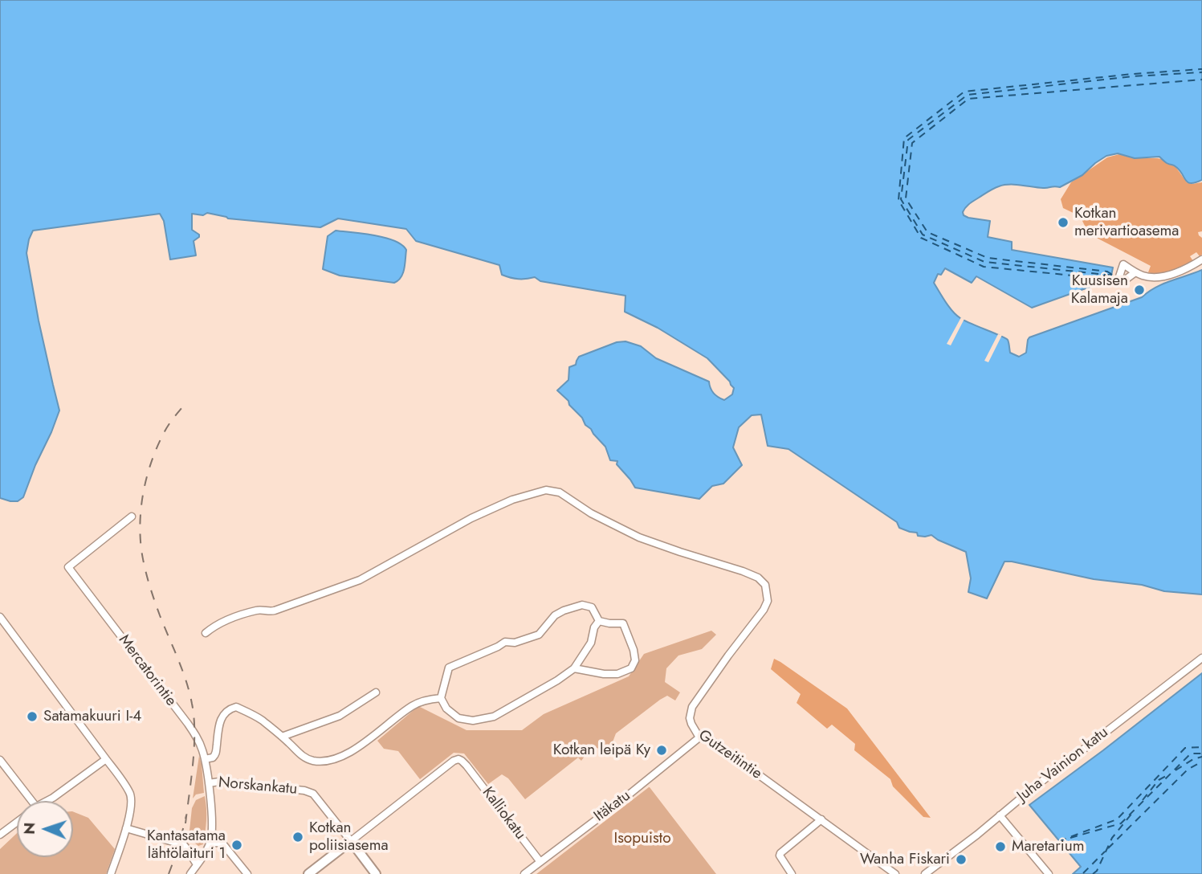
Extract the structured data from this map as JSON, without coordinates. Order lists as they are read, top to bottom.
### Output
{
  "streets": {
    "street": [
      "Mercatorintie",
      "Gutzeitintie",
      "Juha Vainion katu",
      "Norskankatu",
      "Itäkatu",
      "Kalliokatu"
    ]
  },
  "crossings": [
    ["Mercatorintie", "Norskankatu"],
    ["Gutzeitintie", "Itäkatu"],
    ["Norskankatu", "Kalliokatu"],
    ["Itäkatu", "Kalliokatu"]
  ],
  "parks": ["Isopuisto"],
  "places": [
    "Kotkan merivartioasema",
    "Kuusisen Kalamaja",
    "Satamakuuri I-4",
    "Kotkan leipä Ky",
    "Kotkan poliisiasema",
    "Kantasatama lähtölaituri 1",
    "Maretarium",
    "Wanha Fiskari"
  ],
  "north": "left"
}
